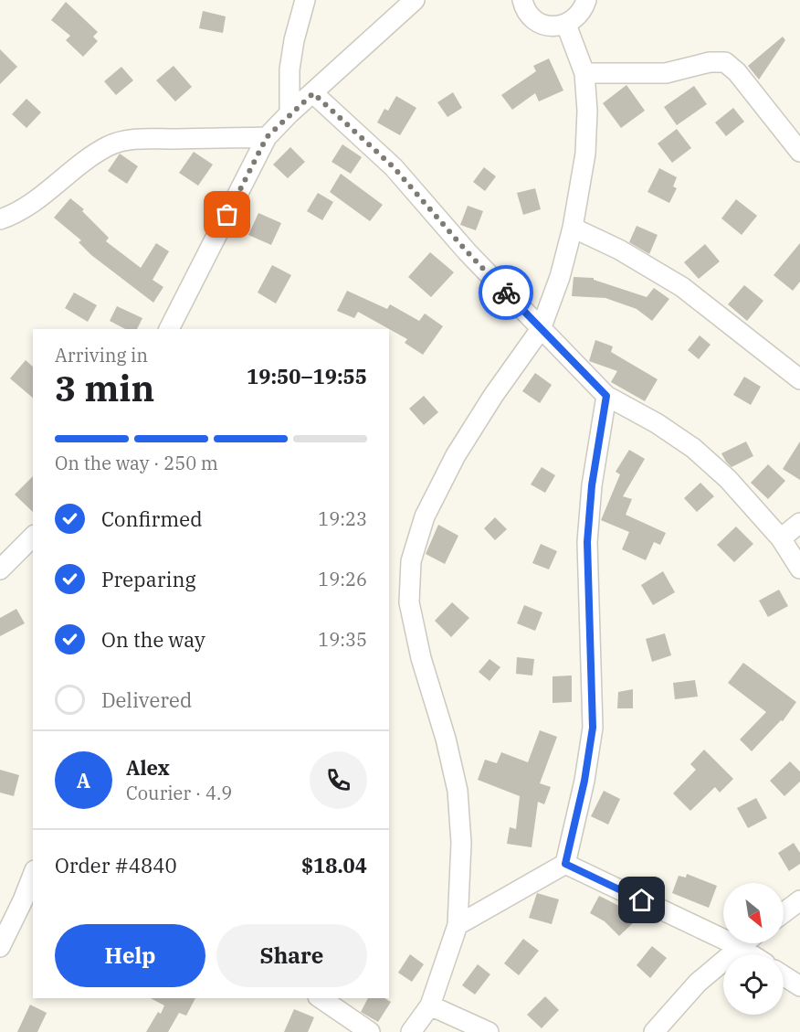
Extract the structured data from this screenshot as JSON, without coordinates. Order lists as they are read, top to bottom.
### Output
{
  "north": "bottom right",
  "page": {
    "heading": ["3 min", "Arriving in", "19:50–19:55"],
    "panel": [
      "Alex",
      "Courier · 4.9",
      "Order #4840",
      "$18.04"
    ],
    "bar": "On the way · 250 m",
    "list": [
      ["Confirmed", "19:23"],
      ["Preparing", "19:26"],
      ["On the way", "19:35"],
      "Delivered"
    ],
    "round": "A",
    "buttons": ["Help", "Share"]
  }
}
